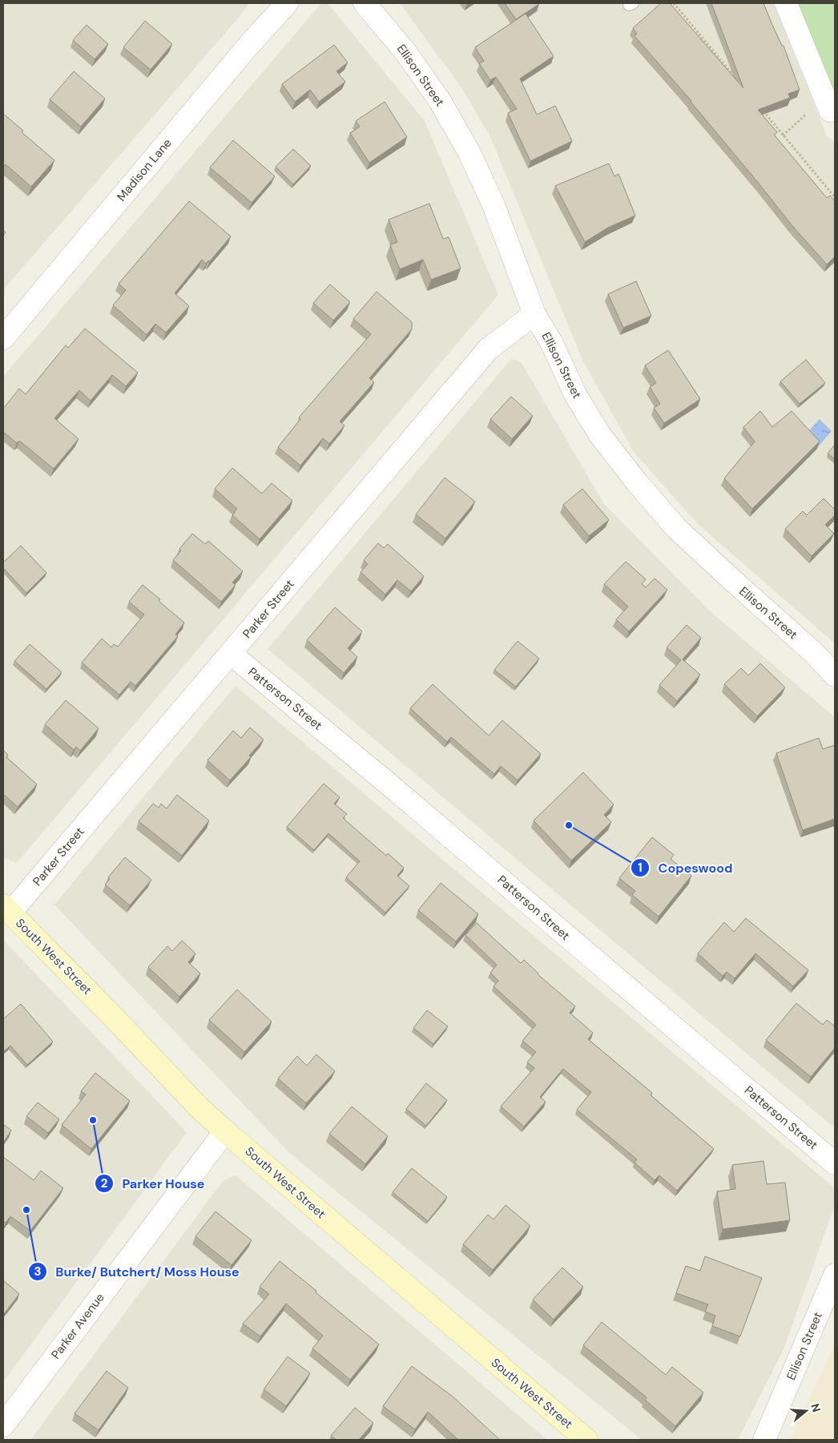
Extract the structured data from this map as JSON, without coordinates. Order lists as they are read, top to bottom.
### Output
{
  "streets": {
    "main road": ["South West Street"],
    "street": [
      "Ellison Street",
      "Madison Lane",
      "Parker Street",
      "Patterson Street",
      "Parker Avenue"
    ]
  },
  "crossings": [
    ["Ellison Street", "Parker Street"],
    ["Parker Street", "Patterson Street"],
    ["Parker Street", "South West Street"],
    ["South West Street", "Parker Avenue"]
  ],
  "places": ["Copeswood", "Parker House", "Burke/ Butchert/ Moss House"],
  "north": "right"
}
